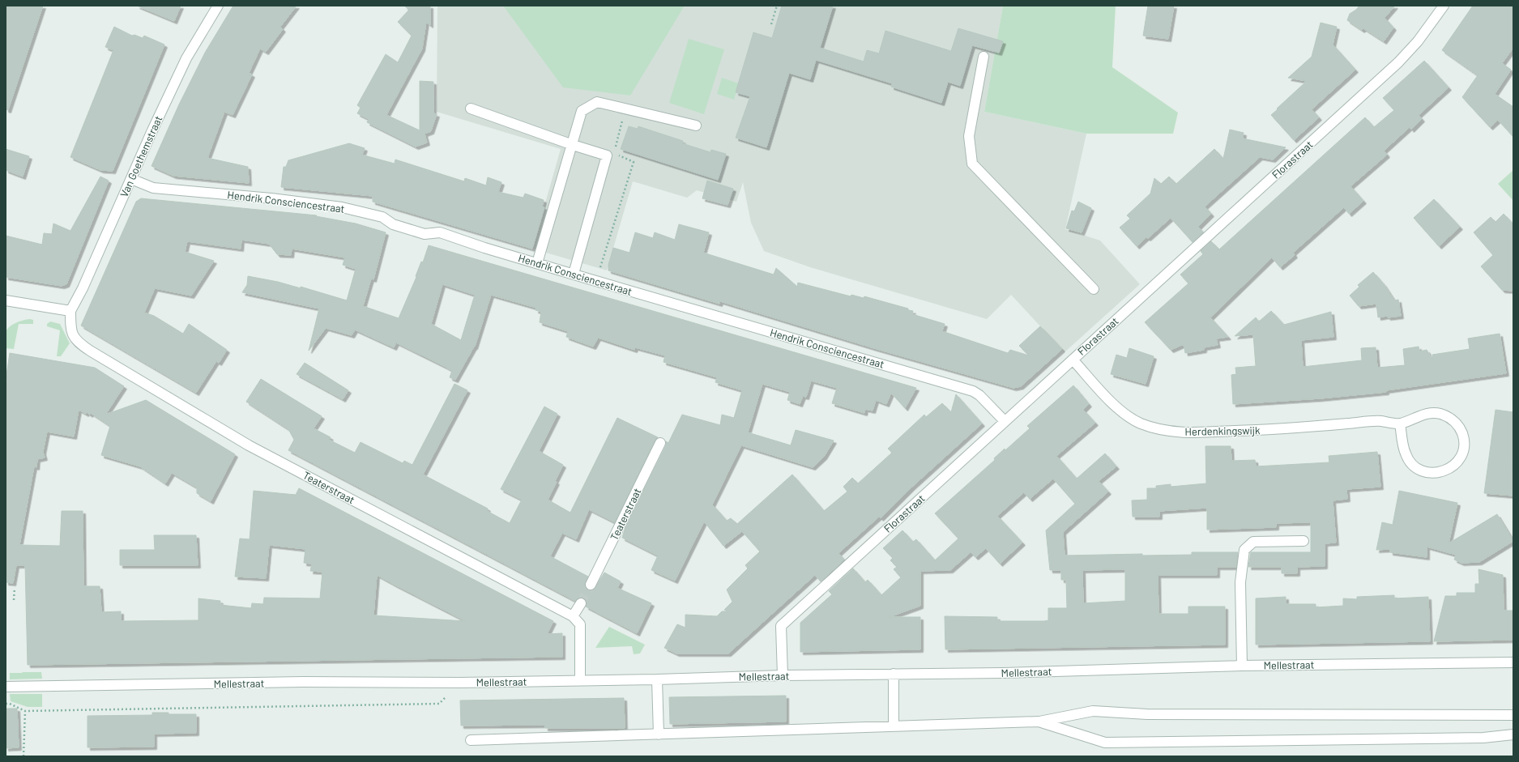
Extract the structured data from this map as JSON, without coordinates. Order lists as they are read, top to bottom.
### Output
{
  "streets": {
    "street": [
      "Van Goethemstraat",
      "Florastraat",
      "Hendrik Consciencestraat",
      "Herdenkingswijk",
      "Teaterstraat",
      "Mellestraat"
    ]
  },
  "crossings": [
    ["Van Goethemstraat", "Hendrik Consciencestraat"],
    ["Van Goethemstraat", "Teaterstraat"],
    ["Florastraat", "Hendrik Consciencestraat"],
    ["Florastraat", "Herdenkingswijk"],
    ["Florastraat", "Mellestraat"]
  ]
}
